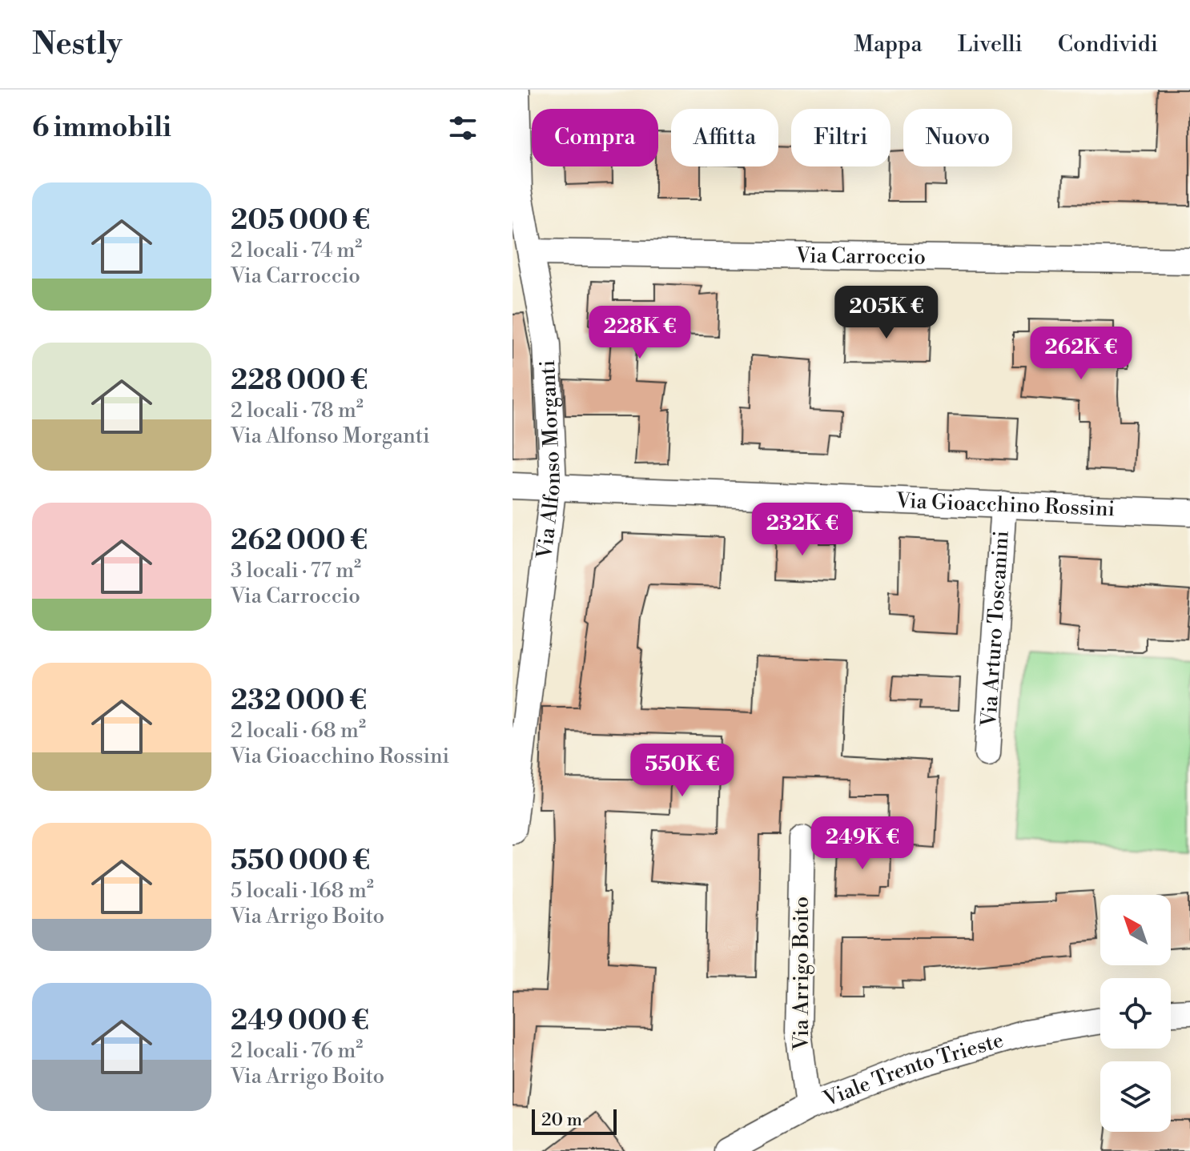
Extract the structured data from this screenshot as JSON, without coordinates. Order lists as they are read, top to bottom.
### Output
{
  "streets": {
    "street": [
      "Via Carroccio",
      "Via Alfonso Morganti",
      "Via Gioacchino Rossini",
      "Via Arturo Toscanini",
      "Via Arrigo Boito",
      "Viale Trento Trieste"
    ]
  },
  "crossings": [
    ["Via Carroccio", "Via Alfonso Morganti"],
    ["Via Alfonso Morganti", "Via Gioacchino Rossini"],
    ["Via Gioacchino Rossini", "Via Arturo Toscanini"],
    ["Via Arrigo Boito", "Viale Trento Trieste"]
  ],
  "scale_bar": "20 m",
  "north": "top left",
  "page": {
    "header": "Nestly",
    "nav": ["Mappa", "Livelli", "Condividi"],
    "heading": "6 immobili",
    "chip": [
      "Compra",
      "Affitta",
      "Filtri",
      "Nuovo"
    ],
    "list": [
      {
        "name": "205 000 €",
        "note": "2 locali · 74 m² · Via Carroccio"
      },
      {
        "name": "228 000 €",
        "note": "2 locali · 78 m² · Via Alfonso Morganti"
      },
      {
        "name": "262 000 €",
        "note": "3 locali · 77 m² · Via Carroccio"
      },
      {
        "name": "232 000 €",
        "note": "2 locali · 68 m² · Via Gioacchino Rossini"
      },
      {
        "name": "550 000 €",
        "note": "5 locali · 168 m² · Via Arrigo Boito"
      },
      {
        "name": "249 000 €",
        "note": "2 locali · 76 m² · Via Arrigo Boito"
      }
    ],
    "price": [
      "205K €",
      "228K €",
      "262K €",
      "232K €",
      "550K €",
      "249K €"
    ],
    "scale": "20 m"
  }
}
